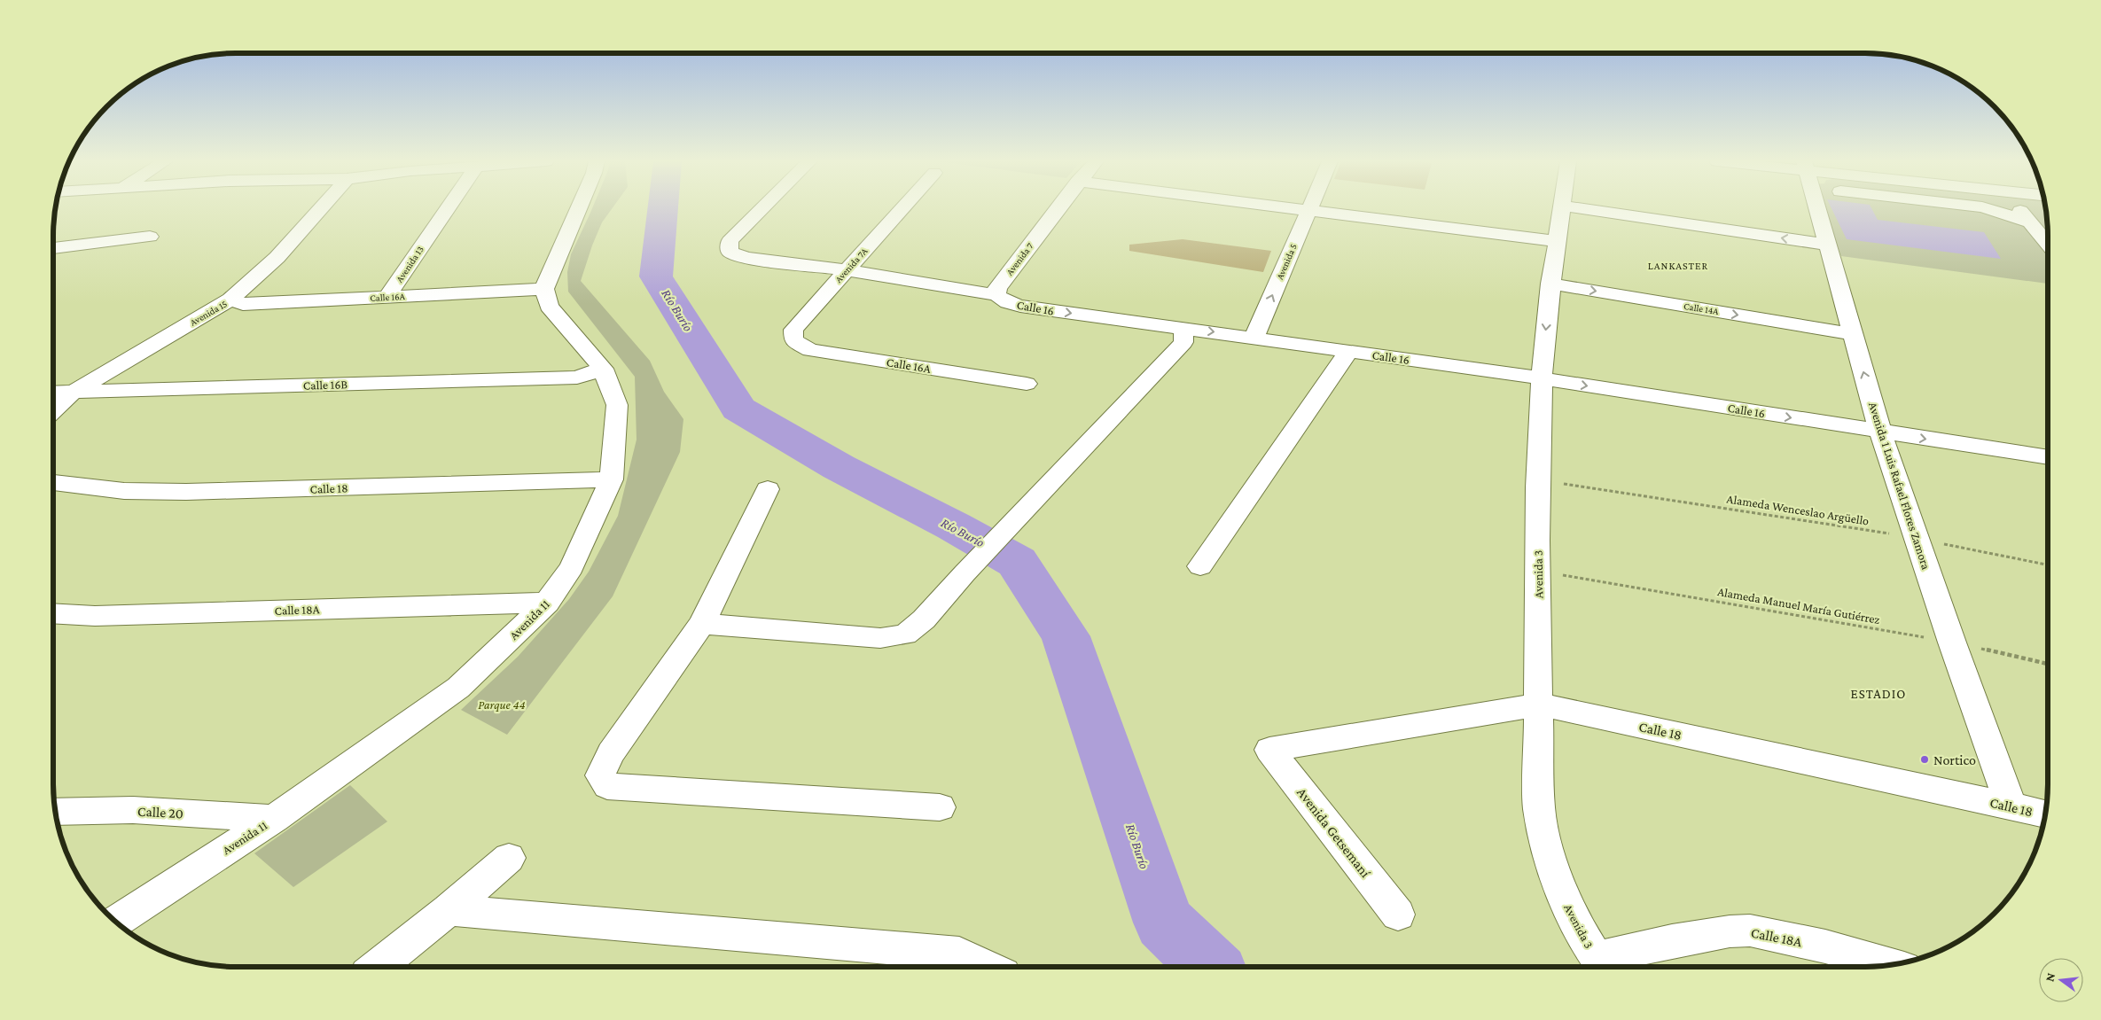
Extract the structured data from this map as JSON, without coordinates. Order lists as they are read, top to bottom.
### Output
{
  "streets": {
    "street": [
      "Avenida 7",
      "Avenida 5",
      "Avenida 13",
      "Avenida 7A",
      "Calle 16A",
      "Calle 16",
      "Calle 14A",
      "Avenida 15",
      "Calle 16B",
      "Avenida 1 Luis Rafael Flores Zamora",
      "Calle 18",
      "Avenida 3",
      "Calle 18A",
      "Avenida 11",
      "Calle 20",
      "Avenida Getsemaní"
    ],
    "path": ["Alameda Wenceslao Argüello", "Alameda Manuel María Gutiérrez"]
  },
  "crossings": [
    ["Avenida 7", "Calle 16"],
    ["Avenida 5", "Calle 16"],
    ["Avenida 13", "Calle 16A"],
    ["Avenida 7A", "Calle 16A"],
    ["Avenida 7A", "Calle 16"],
    ["Calle 16A", "Avenida 15"],
    ["Calle 16A", "Avenida 11"],
    ["Calle 16", "Avenida 1 Luis Rafael Flores Zamora"],
    ["Calle 16", "Avenida 3"],
    ["Calle 14A", "Avenida 1 Luis Rafael Flores Zamora"],
    ["Calle 14A", "Avenida 3"],
    ["Avenida 15", "Calle 16B"],
    ["Calle 16B", "Avenida 11"],
    ["Avenida 1 Luis Rafael Flores Zamora", "Calle 18"],
    ["Avenida 1 Luis Rafael Flores Zamora", "Alameda Wenceslao Argüello"],
    ["Avenida 1 Luis Rafael Flores Zamora", "Alameda Manuel María Gutiérrez"],
    ["Calle 18", "Avenida 3"],
    ["Calle 18", "Avenida 11"],
    ["Calle 18", "Avenida Getsemaní"],
    ["Alameda Wenceslao Argüello", "Avenida 3"],
    ["Avenida 3", "Alameda Manuel María Gutiérrez"],
    ["Avenida 3", "Calle 18A"],
    ["Calle 18A", "Avenida 11"],
    ["Avenida 11", "Calle 20"]
  ],
  "one_way": ["Avenida 5"],
  "districts": ["LANKASTER", "ESTADIO"],
  "water": ["Río Burío"],
  "parks": ["Parque 44"],
  "places": ["Nortico"],
  "north": "left"
}
